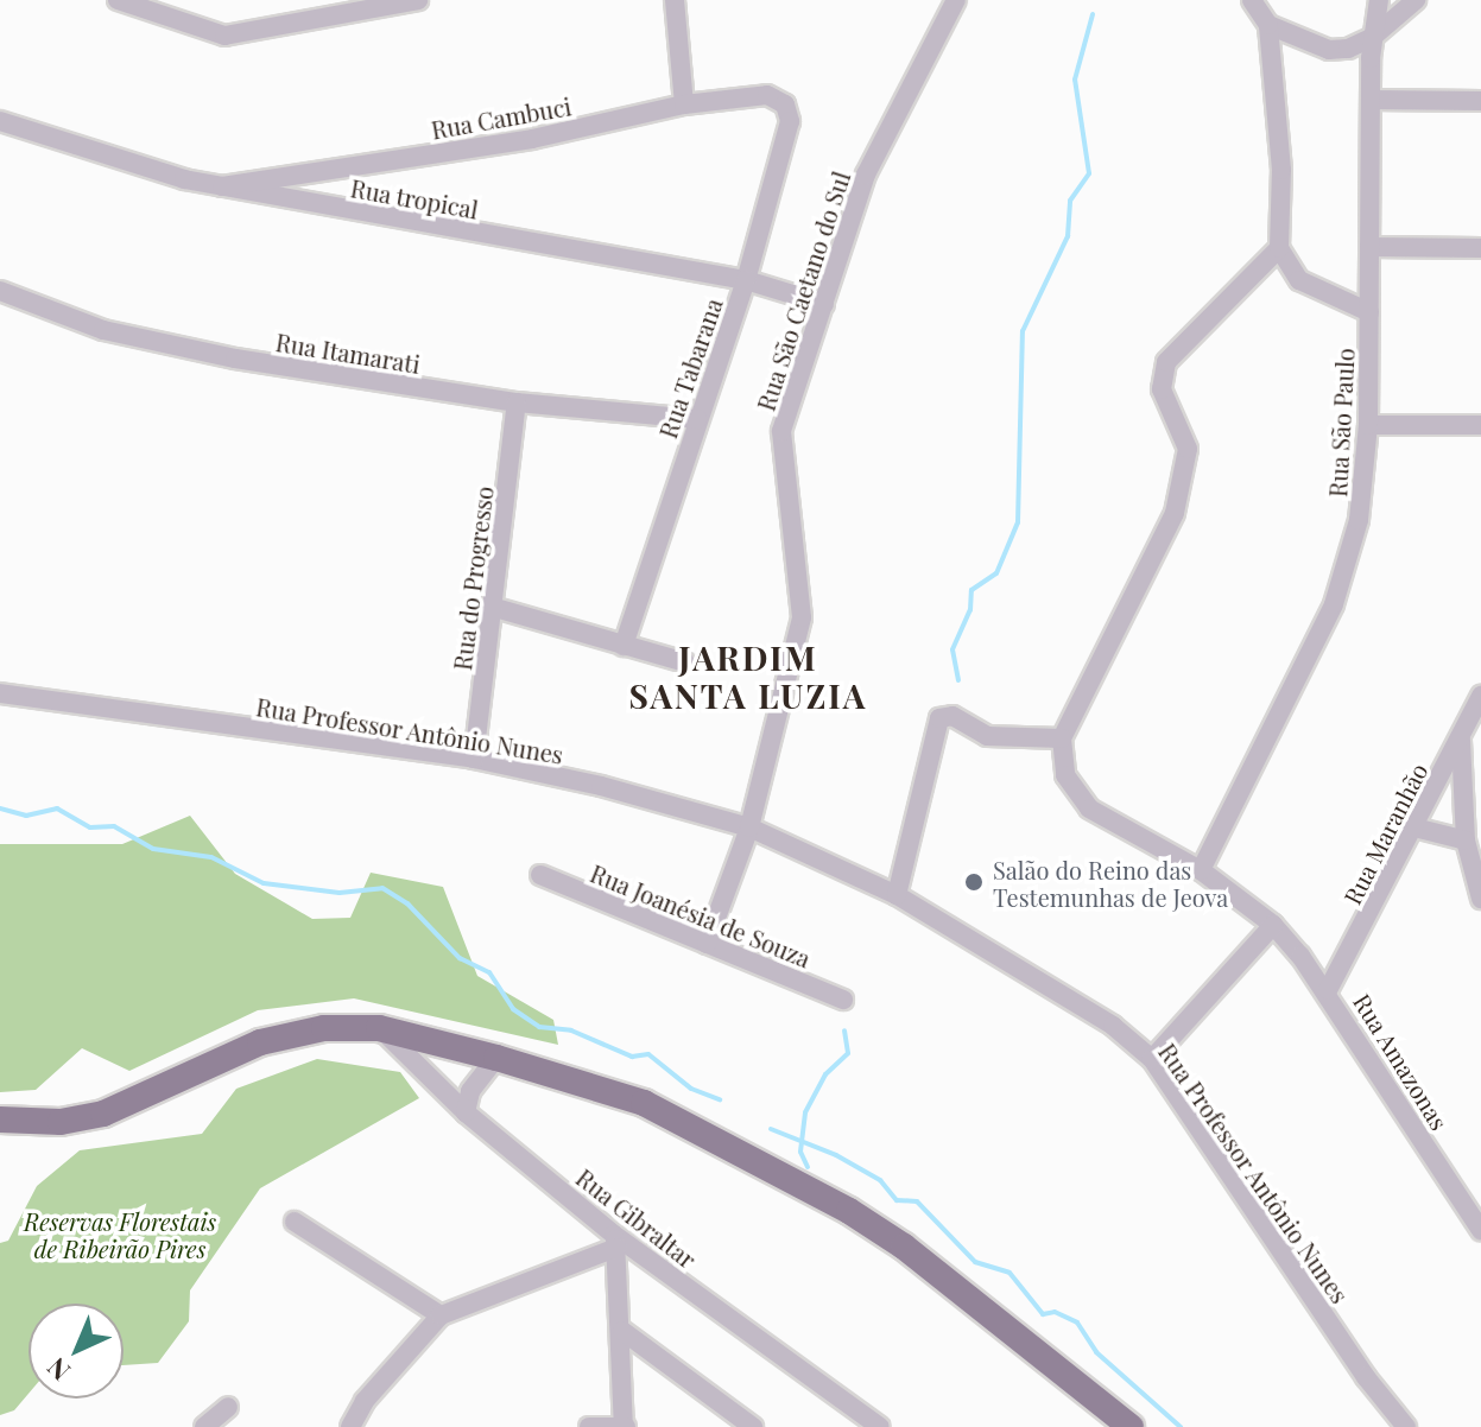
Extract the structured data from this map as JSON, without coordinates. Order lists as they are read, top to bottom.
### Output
{
  "streets": {
    "street": [
      "Rua Cambuci",
      "Rua tropical",
      "Rua São Caetano do Sul",
      "Rua Itamarati",
      "Rua Tabarana",
      "Rua São Paulo",
      "Rua do Progresso",
      "Rua Professor Antônio Nunes",
      "Rua Maranhão",
      "Rua Joanésia de Souza",
      "Rua Amazonas",
      "Rua Gibraltar"
    ]
  },
  "crossings": [
    ["Rua Cambuci", "Rua tropical"],
    ["Rua Cambuci", "Rua Tabarana"],
    ["Rua tropical", "Rua São Caetano do Sul"],
    ["Rua tropical", "Rua Tabarana"],
    ["Rua São Caetano do Sul", "Rua Professor Antônio Nunes"],
    ["Rua São Caetano do Sul", "Rua Joanésia de Souza"],
    ["Rua Itamarati", "Rua Tabarana"],
    ["Rua Itamarati", "Rua do Progresso"],
    ["Rua São Paulo", "Rua Amazonas"],
    ["Rua do Progresso", "Rua Professor Antônio Nunes"],
    ["Rua Maranhão", "Rua Amazonas"]
  ],
  "districts": ["JARDIM SANTA LUZIA"],
  "parks": ["Reservas Florestais de Ribeirão Pires"],
  "places": ["Salão do Reino das Testemunhas de Jeova"],
  "north": "bottom left"
}
